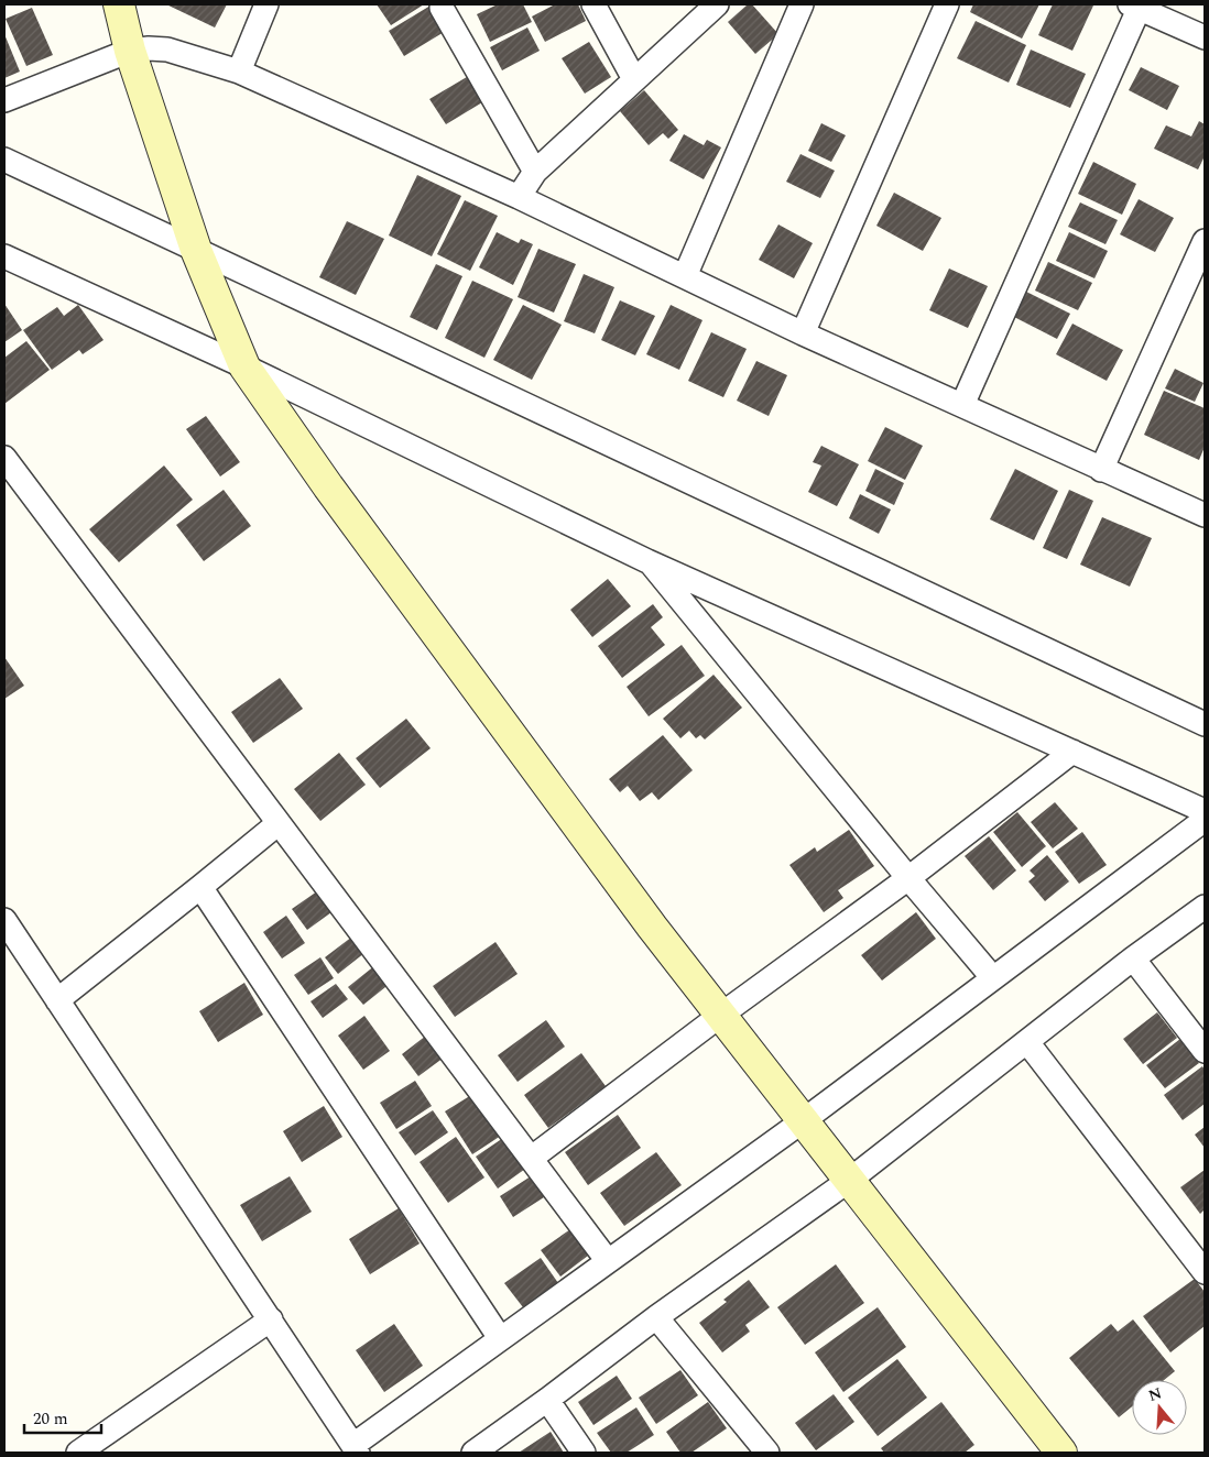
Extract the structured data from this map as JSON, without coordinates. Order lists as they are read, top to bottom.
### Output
{
  "scale_bar": "20 m",
  "north": "top"
}
